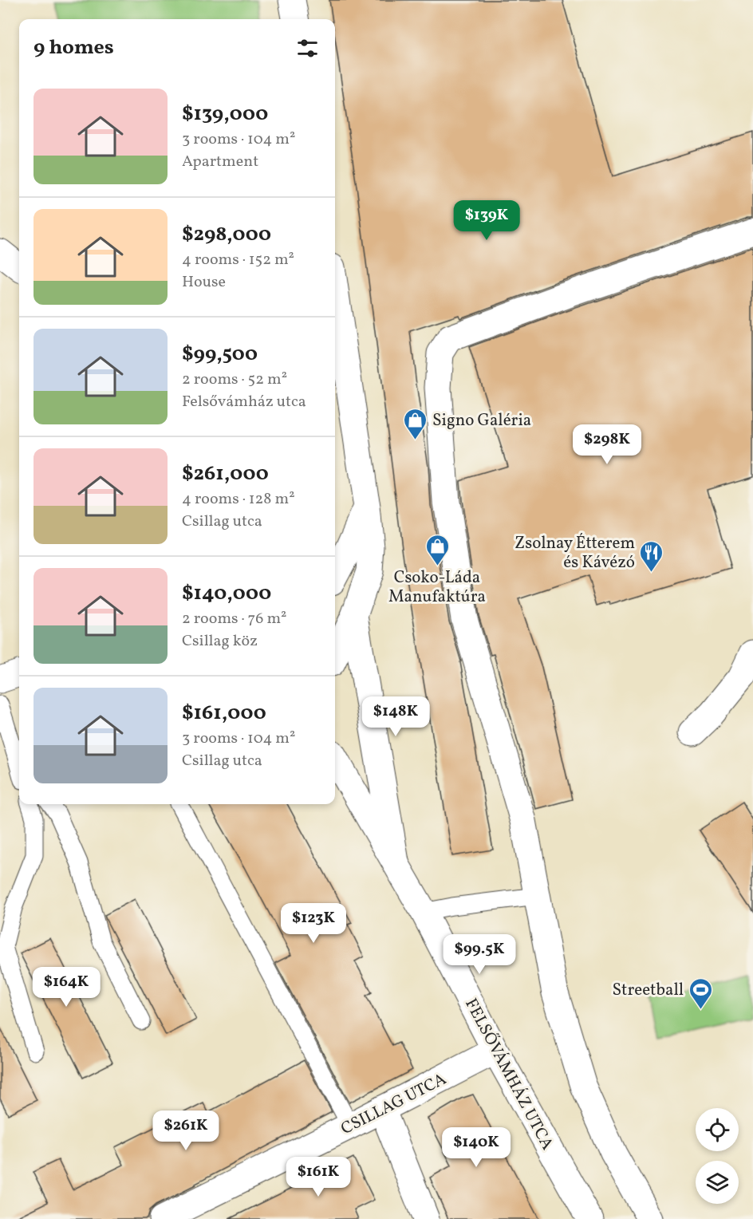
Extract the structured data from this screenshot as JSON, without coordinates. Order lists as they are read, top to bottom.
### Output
{
  "streets": {
    "street": ["FELSŐVÁMHÁZ UTCA", "CSILLAG UTCA"]
  },
  "crossings": [
    ["FELSŐVÁMHÁZ UTCA", "CSILLAG UTCA"]
  ],
  "places": {
    "shop": ["Signo Galéria", "Csoko-Láda Manufaktúra"],
    "restaurant": ["Zsolnay Étterem és Kávézó"],
    "sports": ["Streetball"]
  },
  "page": {
    "heading": "9 homes",
    "list": [
      {
        "name": "$139,000",
        "note": "3 rooms · 104 m² · Apartment"
      },
      {
        "name": "$298,000",
        "note": "4 rooms · 152 m² · House"
      },
      {
        "name": "$99,500",
        "note": "2 rooms · 52 m² · Felsővámház utca"
      },
      {
        "name": "$261,000",
        "note": "4 rooms · 128 m² · Csillag utca"
      },
      {
        "name": "$140,000",
        "note": "2 rooms · 76 m² · Csillag köz"
      },
      {
        "name": "$161,000",
        "note": "3 rooms · 104 m² · Csillag utca"
      }
    ],
    "price": [
      "$139K",
      "$298K",
      "$148K",
      "$123K",
      "$99.5K",
      "$164K",
      "$261K",
      "$140K",
      "$161K"
    ]
  }
}
